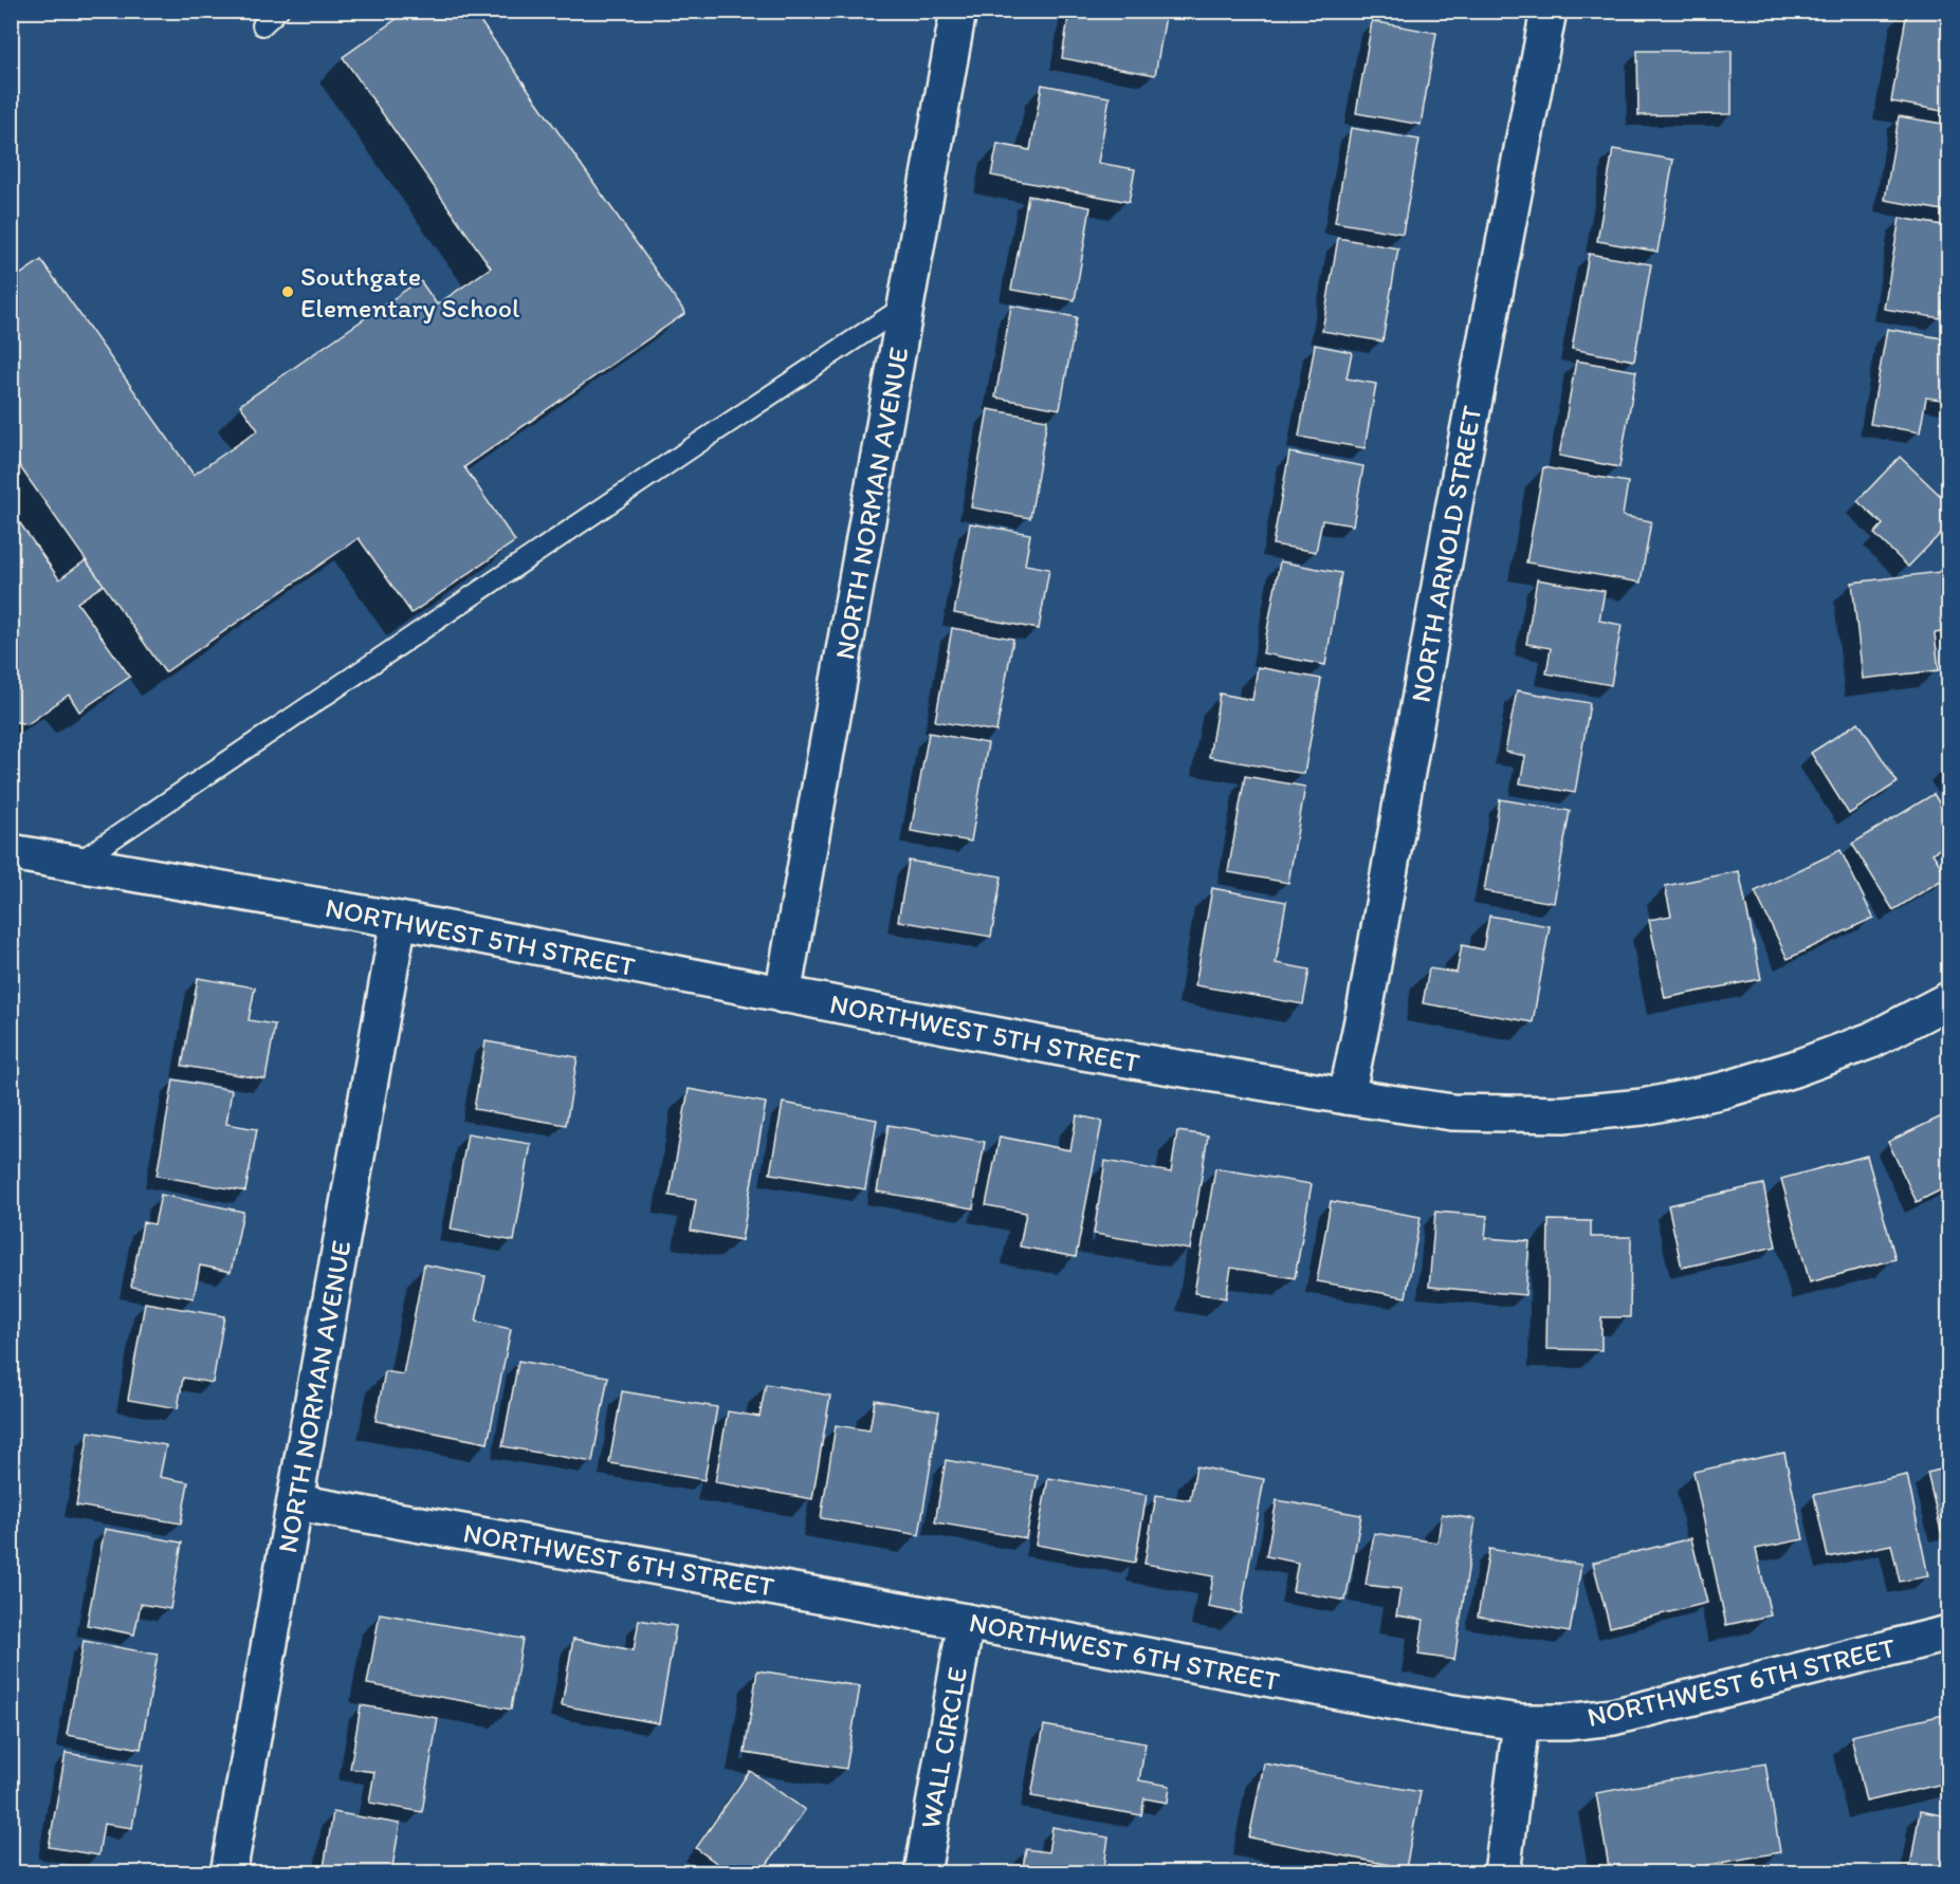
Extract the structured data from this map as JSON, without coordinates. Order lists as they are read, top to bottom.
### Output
{
  "streets": {
    "street": [
      "NORTH NORMAN AVENUE",
      "NORTH ARNOLD STREET",
      "NORTHWEST 5TH STREET",
      "NORTHWEST 6TH STREET",
      "WALL CIRCLE"
    ]
  },
  "crossings": [
    ["NORTH NORMAN AVENUE", "NORTHWEST 5TH STREET"],
    ["NORTH NORMAN AVENUE", "NORTHWEST 6TH STREET"],
    ["NORTH ARNOLD STREET", "NORTHWEST 5TH STREET"],
    ["NORTHWEST 6TH STREET", "WALL CIRCLE"]
  ],
  "places": ["Southgate Elementary School"]
}
